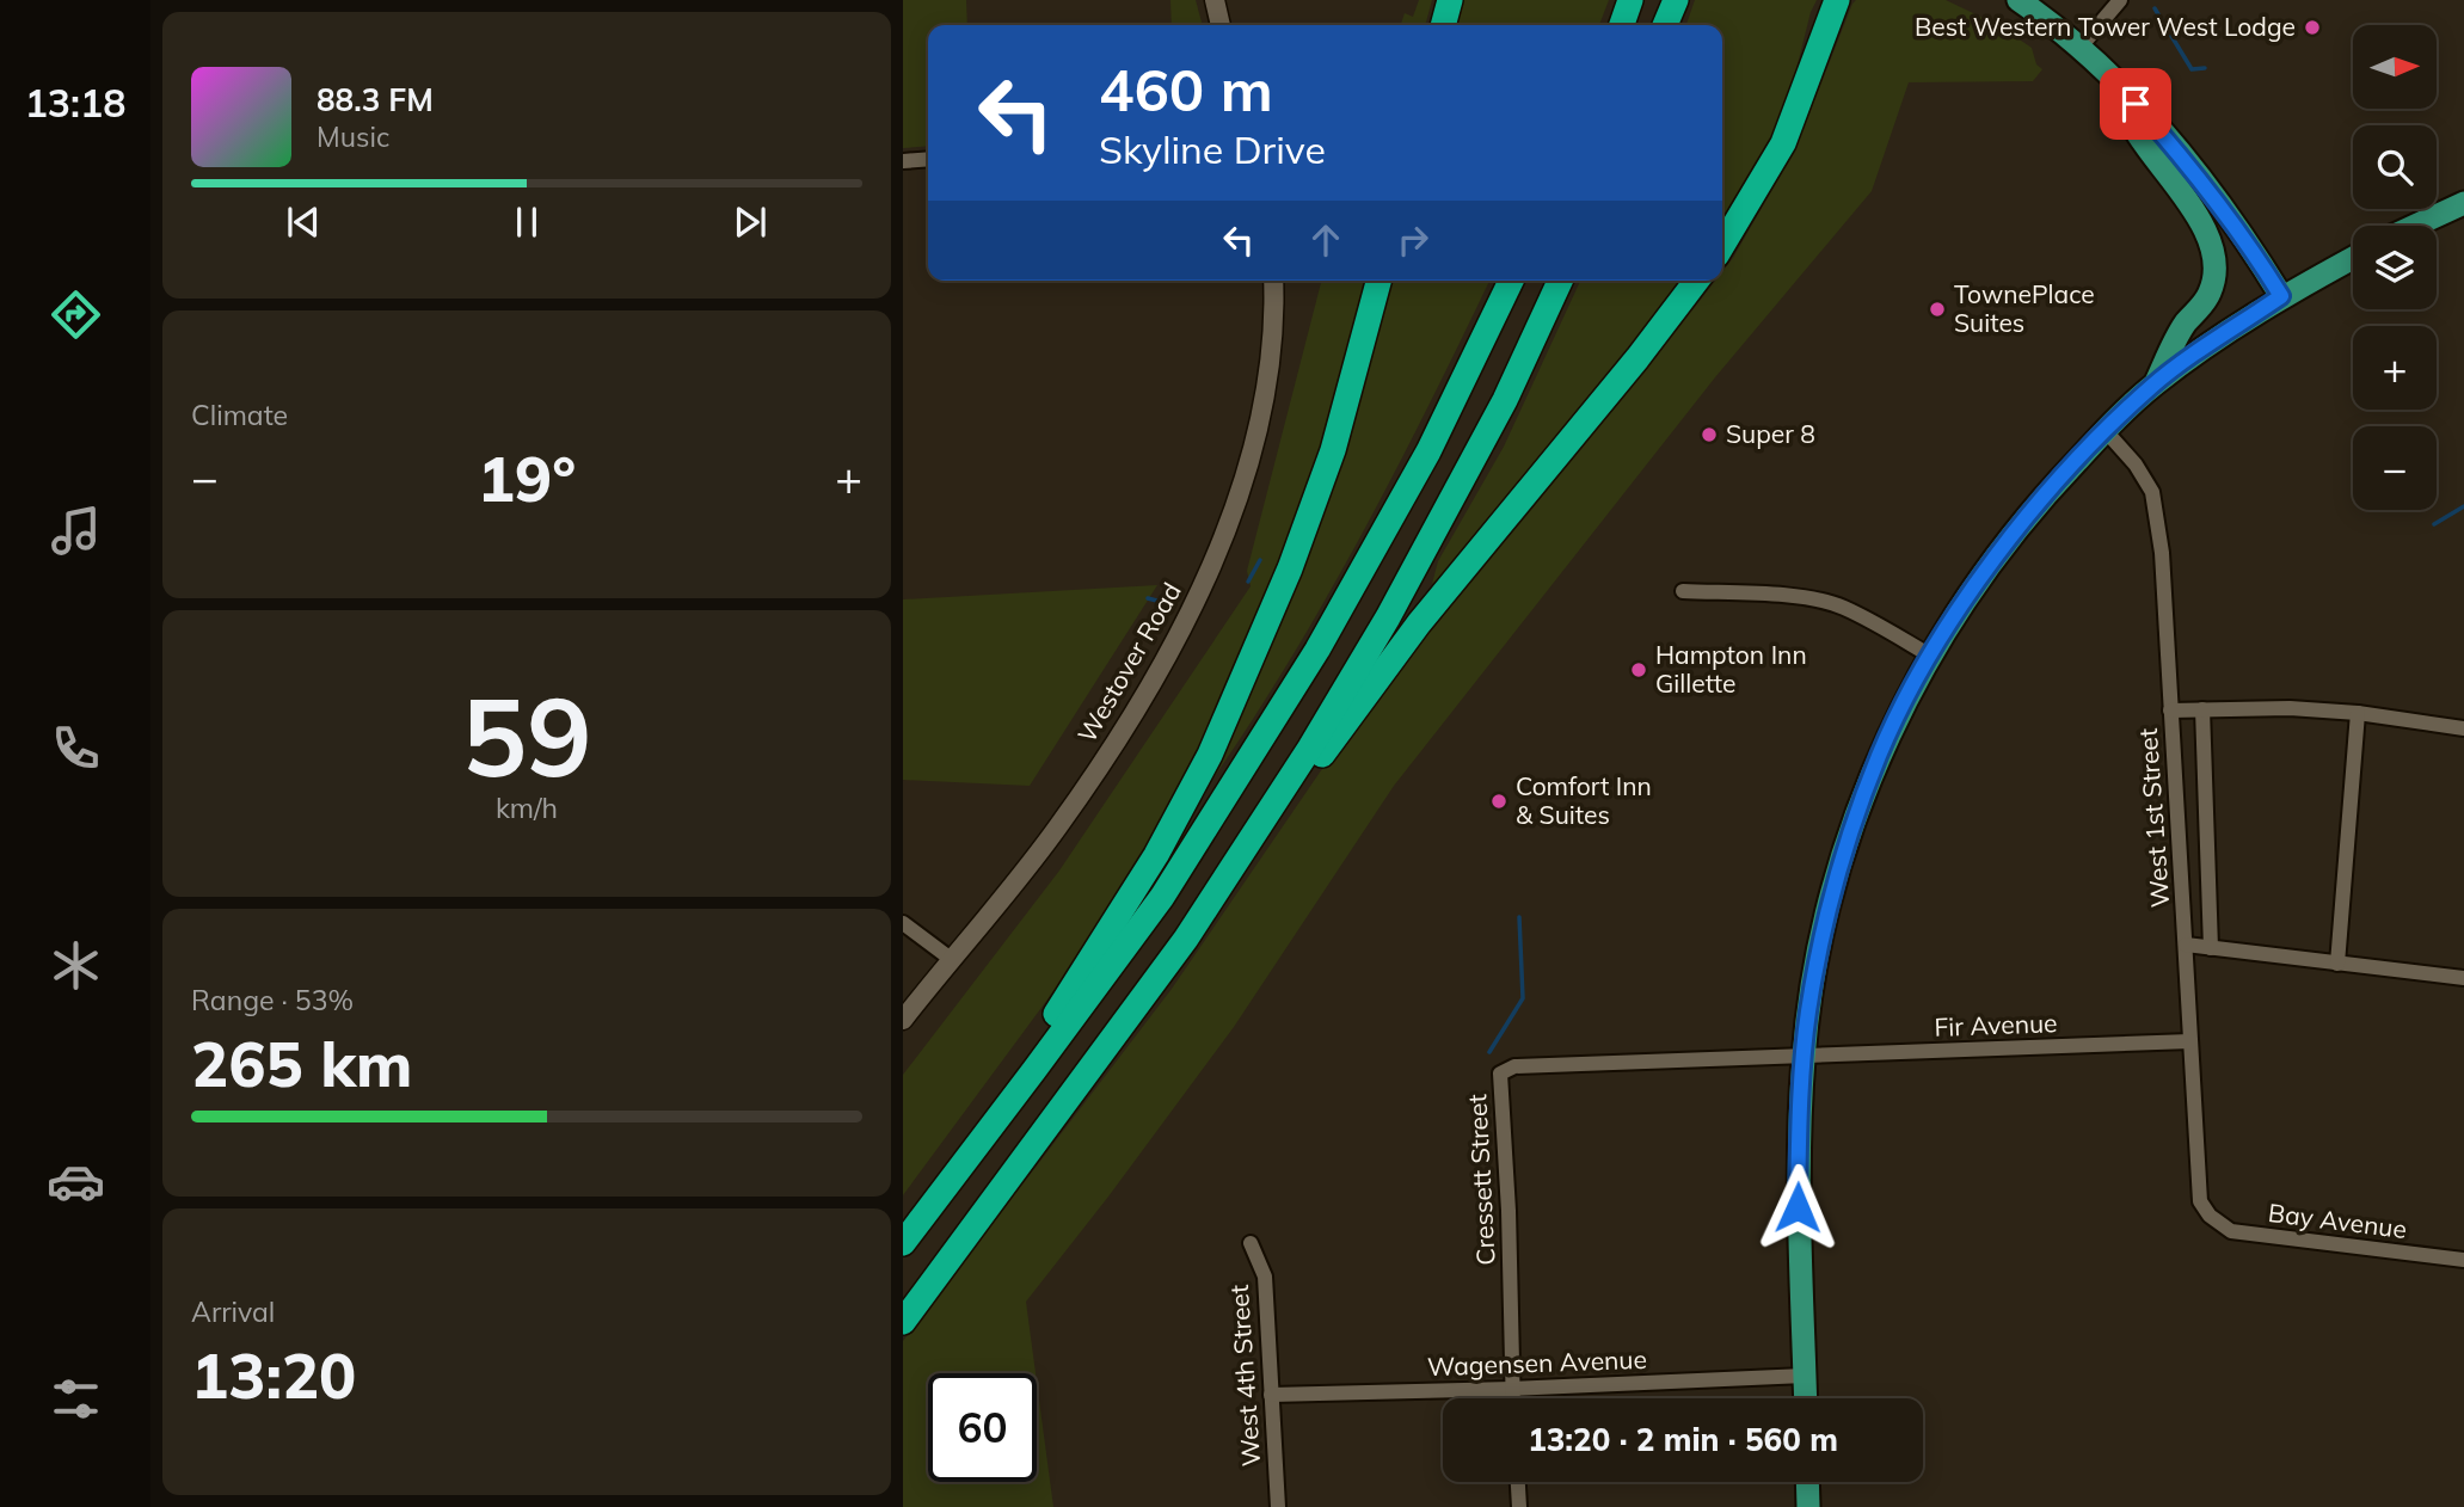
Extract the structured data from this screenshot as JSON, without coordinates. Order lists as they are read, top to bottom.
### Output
{
  "streets": {
    "street": [
      "Westover Road",
      "West 1st Street",
      "Fir Avenue",
      "Cressett Street",
      "Bay Avenue",
      "Wagensen Avenue",
      "West 4th Street"
    ]
  },
  "crossings": [
    ["West 1st Street", "Fir Avenue"],
    ["West 1st Street", "Bay Avenue"],
    ["Fir Avenue", "Cressett Street"],
    ["Cressett Street", "Wagensen Avenue"],
    ["Wagensen Avenue", "West 4th Street"]
  ],
  "places": [
    "Best Western Tower West Lodge",
    "TownePlace Suites",
    "Super 8",
    "Hampton Inn Gillette",
    "Comfort Inn & Suites"
  ],
  "north": "right",
  "page": {
    "tabs": "13:18",
    "map_buttons": ["+", "−"],
    "turn": ["460 m", "Skyline Drive"],
    "song": ["88.3 FM", "Music"],
    "tile": [
      "Climate",
      ["59", "km/h"],
      ["Range · 53%", "265 km"],
      ["Arrival", "13:20"]
    ],
    "heat": ["−", "19°", "+"],
    "limit": "60",
    "trip": "13:20 · 2 min · 560 m"
  }
}
